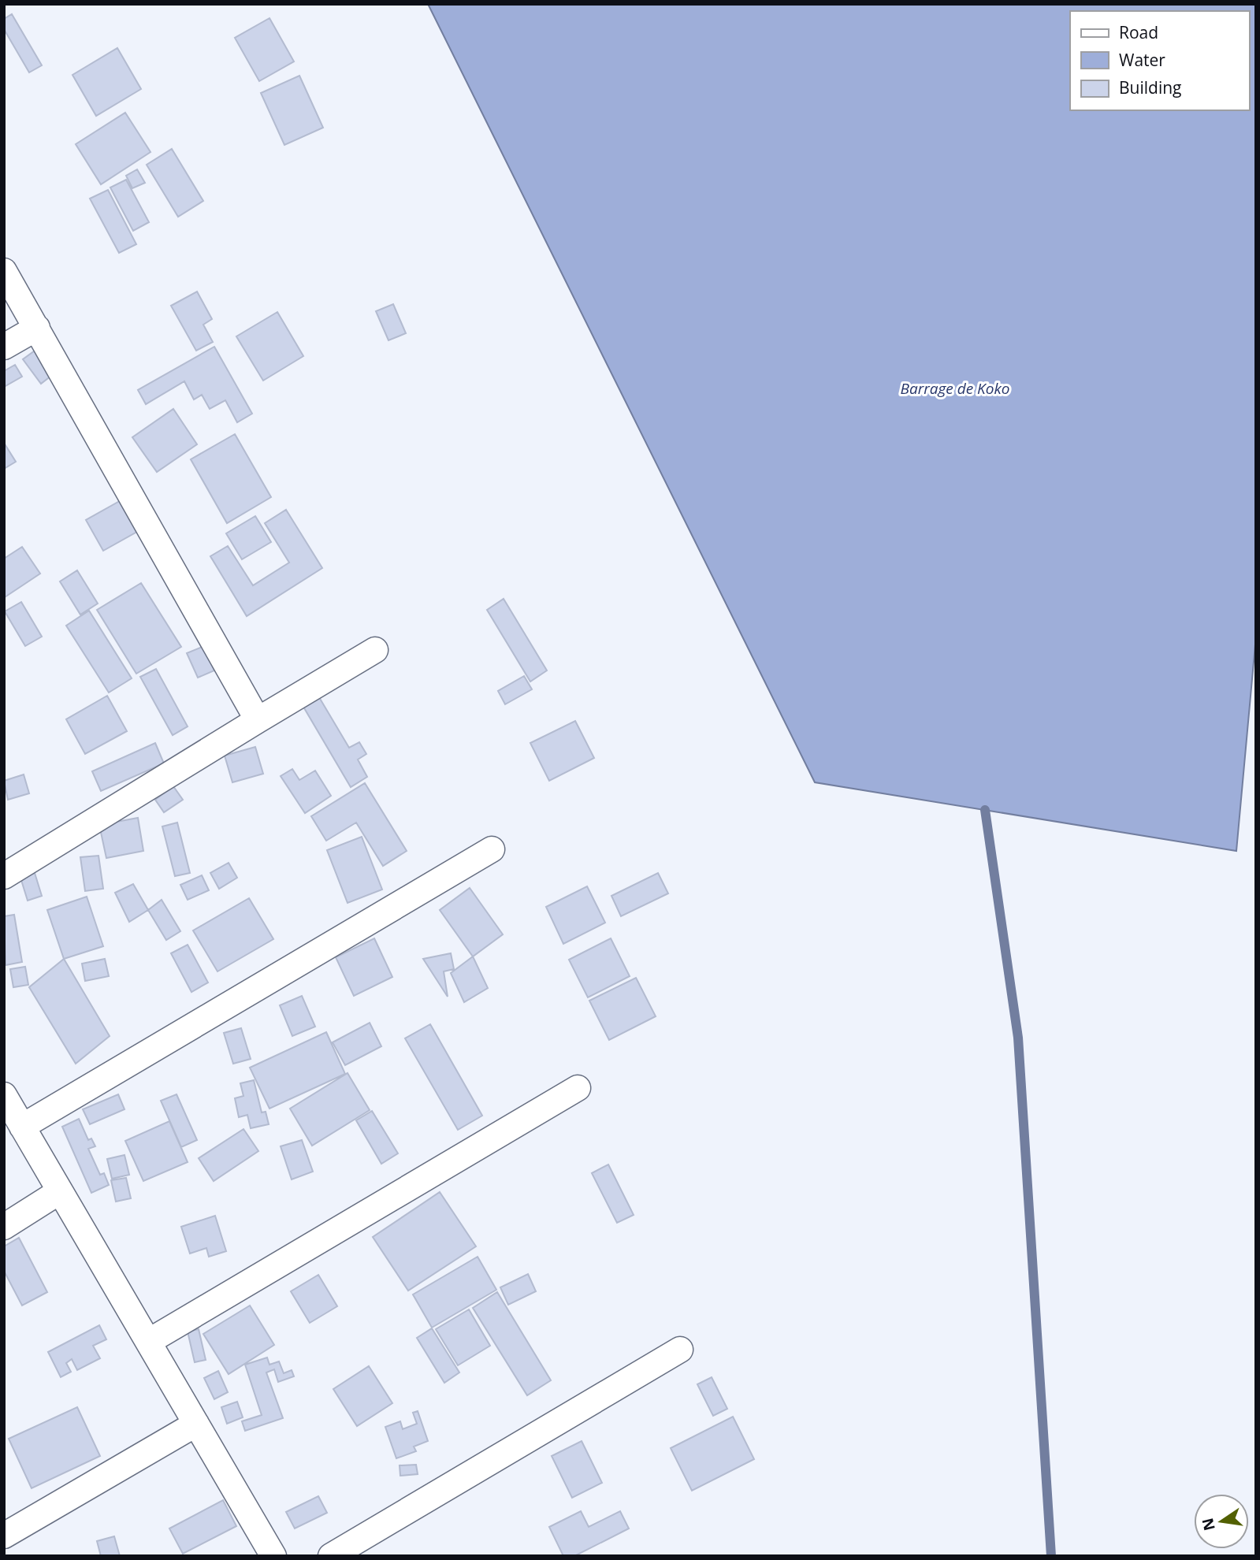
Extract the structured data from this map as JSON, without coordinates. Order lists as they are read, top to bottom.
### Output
{
  "water": ["Barrage de Koko"],
  "legend": ["Road", "Water", "Building"],
  "north": "left"
}
